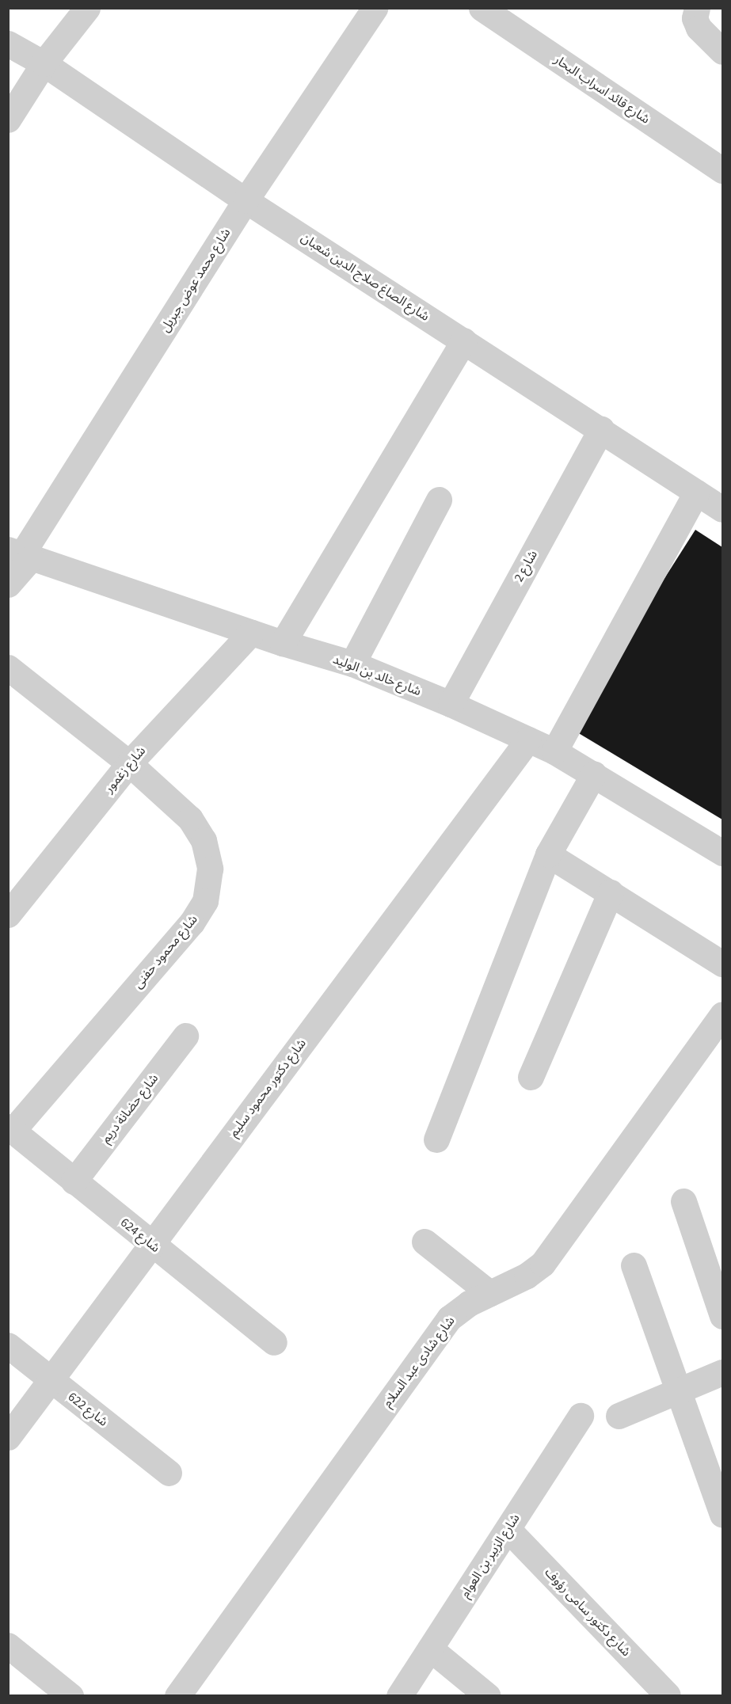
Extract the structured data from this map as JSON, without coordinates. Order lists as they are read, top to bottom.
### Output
{
  "streets": {
    "street": [
      "شارع قائد اسراب البحار",
      "شارع الصاغ صلاح الدين شعبان",
      "شارع محمد عوض جبريل",
      "شارع 2",
      "شارع خالد بن الوليد",
      "شارع زغمور",
      "شارع محمود حفنى",
      "شارع دكتور محمود سليم",
      "شارع حضانة دريم",
      "شارع 624",
      "شارع شادى عبد السلام",
      "شارع 622",
      "شارع الزبير بن العوام",
      "شارع دكتور سامى رؤوف"
    ]
  },
  "crossings": [
    ["شارع الصاغ صلاح الدين شعبان", "شارع محمد عوض جبريل"],
    ["شارع الصاغ صلاح الدين شعبان", "شارع 2"],
    ["شارع محمد عوض جبريل", "شارع خالد بن الوليد"],
    ["شارع 2", "شارع خالد بن الوليد"],
    ["شارع خالد بن الوليد", "شارع زغمور"],
    ["شارع خالد بن الوليد", "شارع دكتور محمود سليم"],
    ["شارع زغمور", "شارع محمود حفنى"],
    ["شارع محمود حفنى", "شارع 624"],
    ["شارع دكتور محمود سليم", "شارع 624"],
    ["شارع دكتور محمود سليم", "شارع 622"],
    ["شارع حضانة دريم", "شارع 624"],
    ["شارع الزبير بن العوام", "شارع دكتور سامى رؤوف"]
  ]
}
